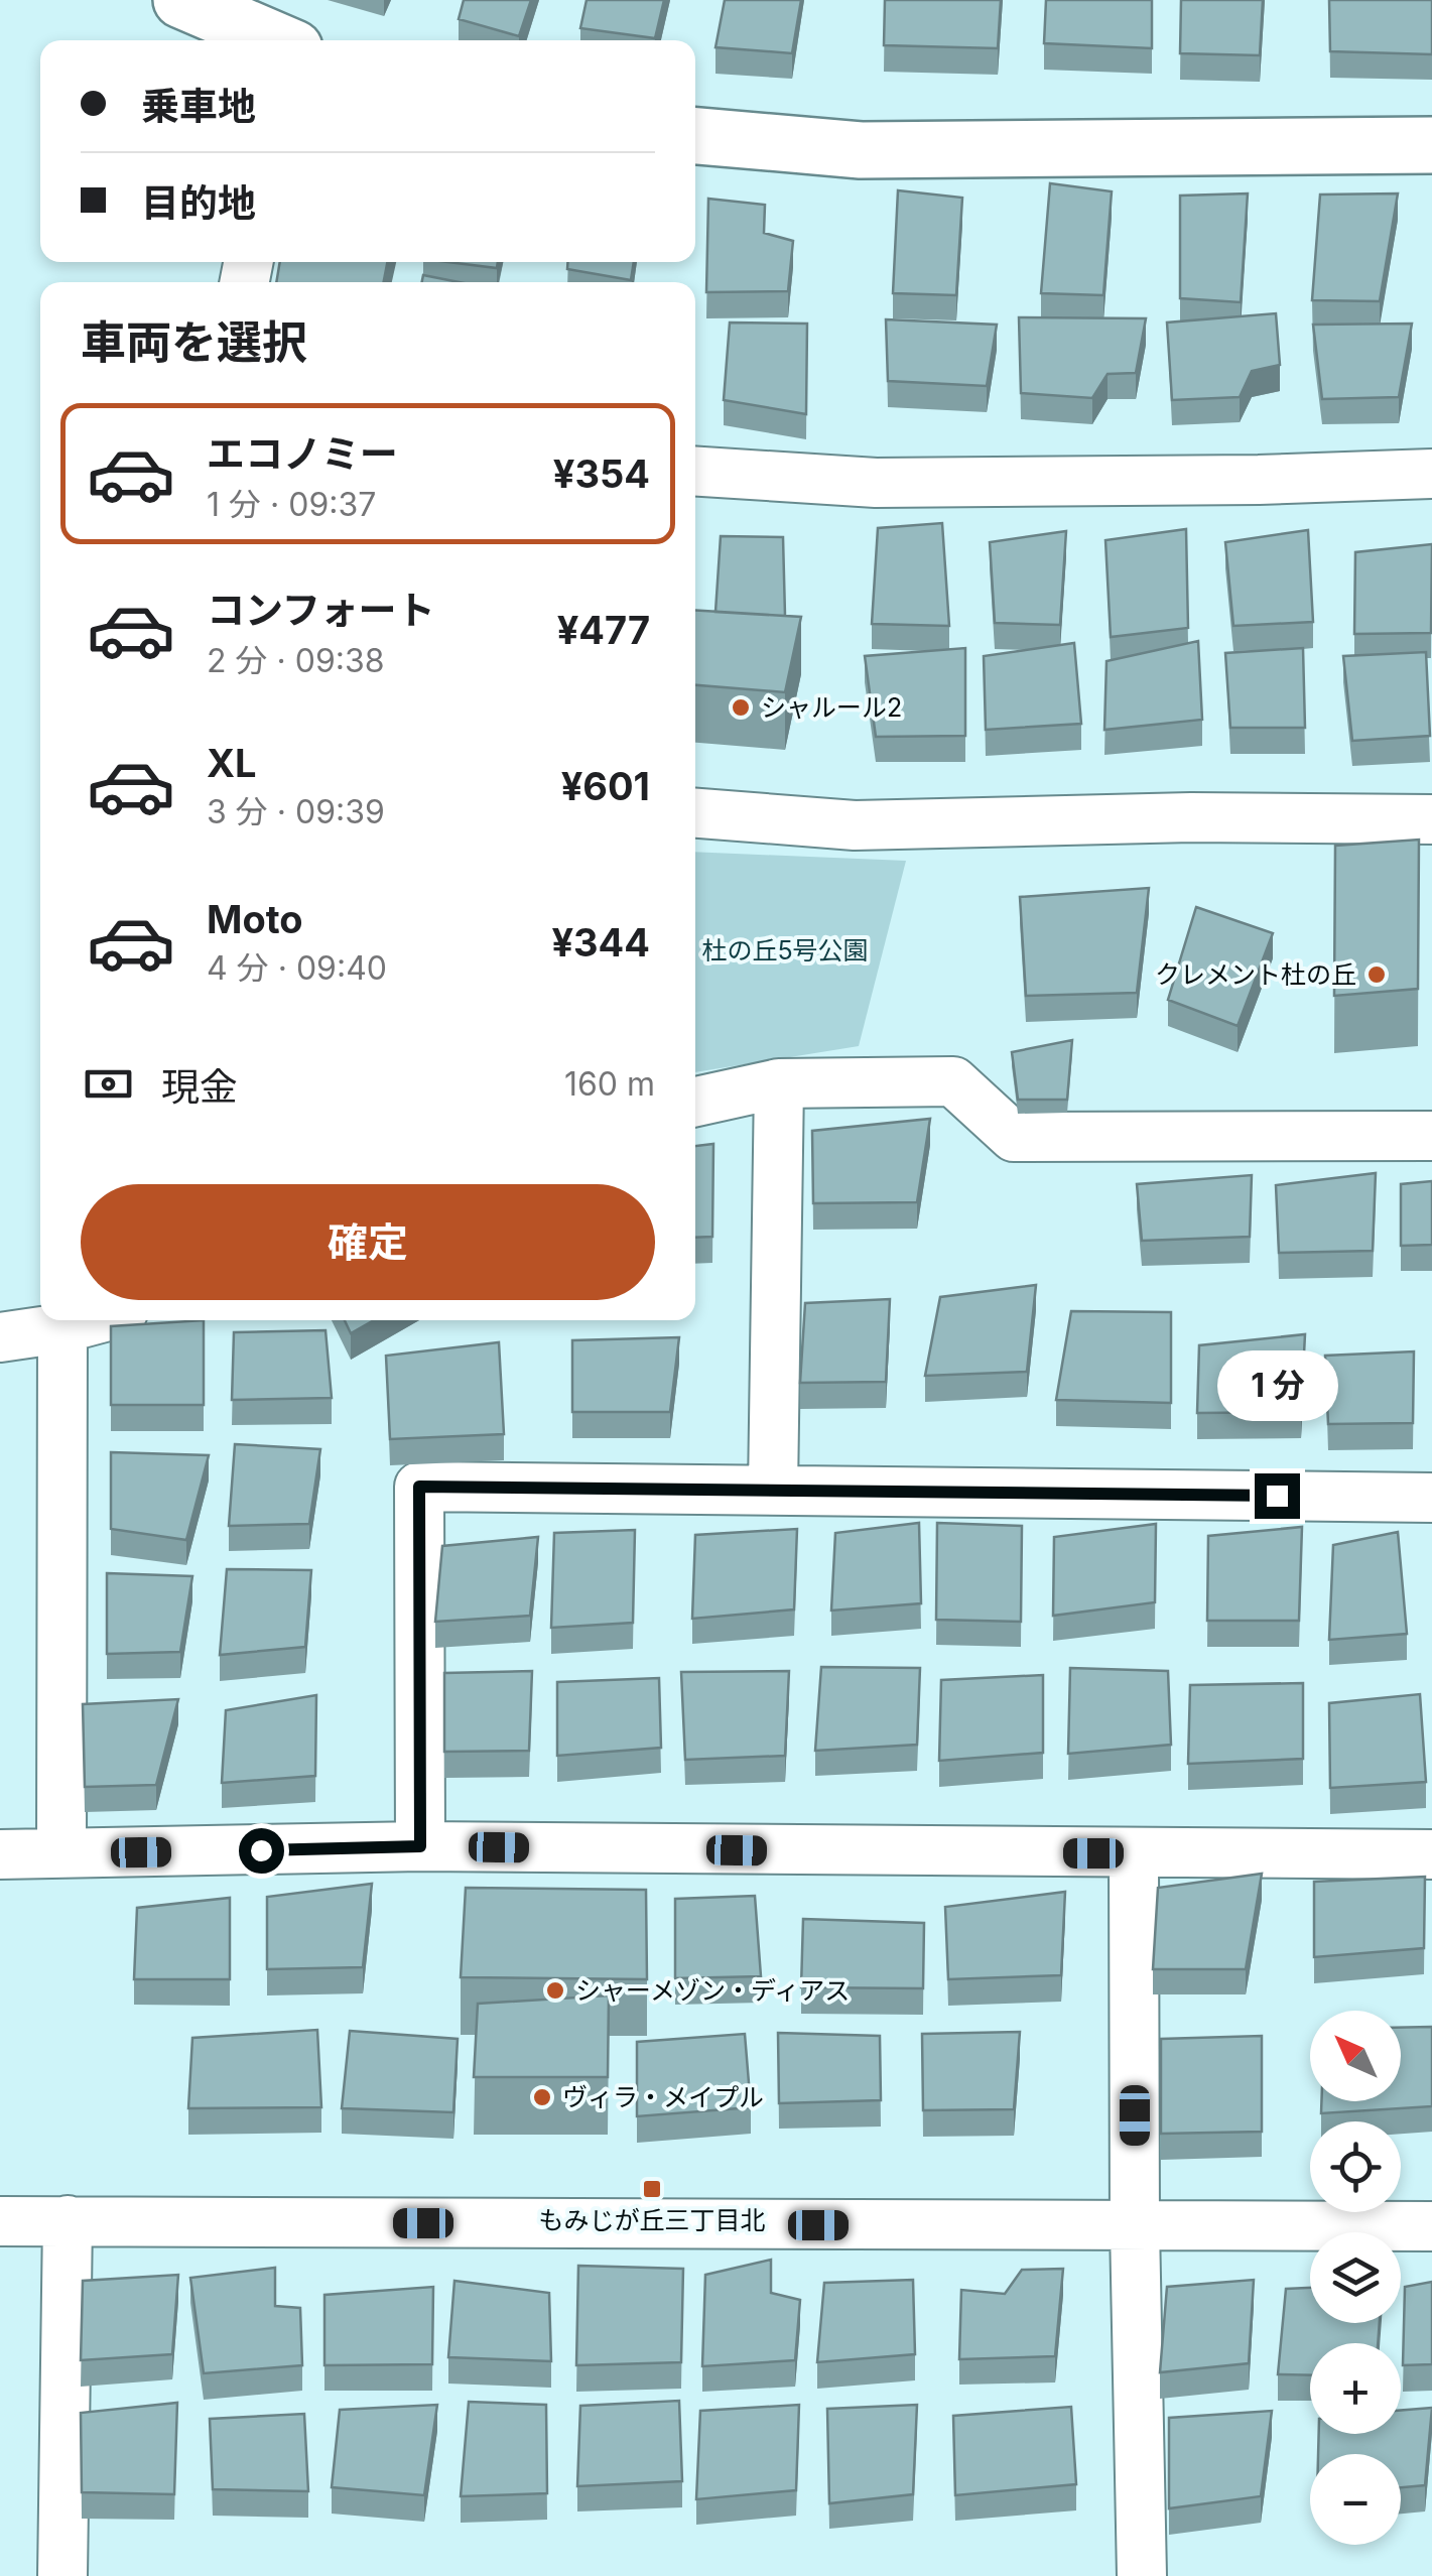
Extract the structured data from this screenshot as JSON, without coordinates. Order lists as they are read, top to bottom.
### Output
{
  "parks": ["杜の丘5号公園"],
  "places": {
    "other": [
      "シャルール2",
      "クレメント杜の丘",
      "シャーメゾン・ディアス",
      "ヴィラ・メイプル"
    ],
    "transit": ["もみじが丘三丁目北"]
  },
  "north": "top left",
  "page": {
    "banner": ["乗車地", "目的地"],
    "heading": "車両を選択",
    "list": [
      {
        "name": "エコノミー",
        "note": "1 分 · 09:37",
        "value": "¥354"
      },
      {
        "name": "コンフォート",
        "note": "2 分 · 09:38",
        "value": "¥477"
      },
      {
        "name": "XL",
        "note": "3 分 · 09:39",
        "value": "¥601"
      },
      {
        "name": "Moto",
        "note": "4 分 · 09:40",
        "value": "¥344"
      }
    ],
    "pay": ["現金", "160 m"],
    "buttons": "確定",
    "bubble": "1 分",
    "map_buttons": ["+", "−"]
  }
}
